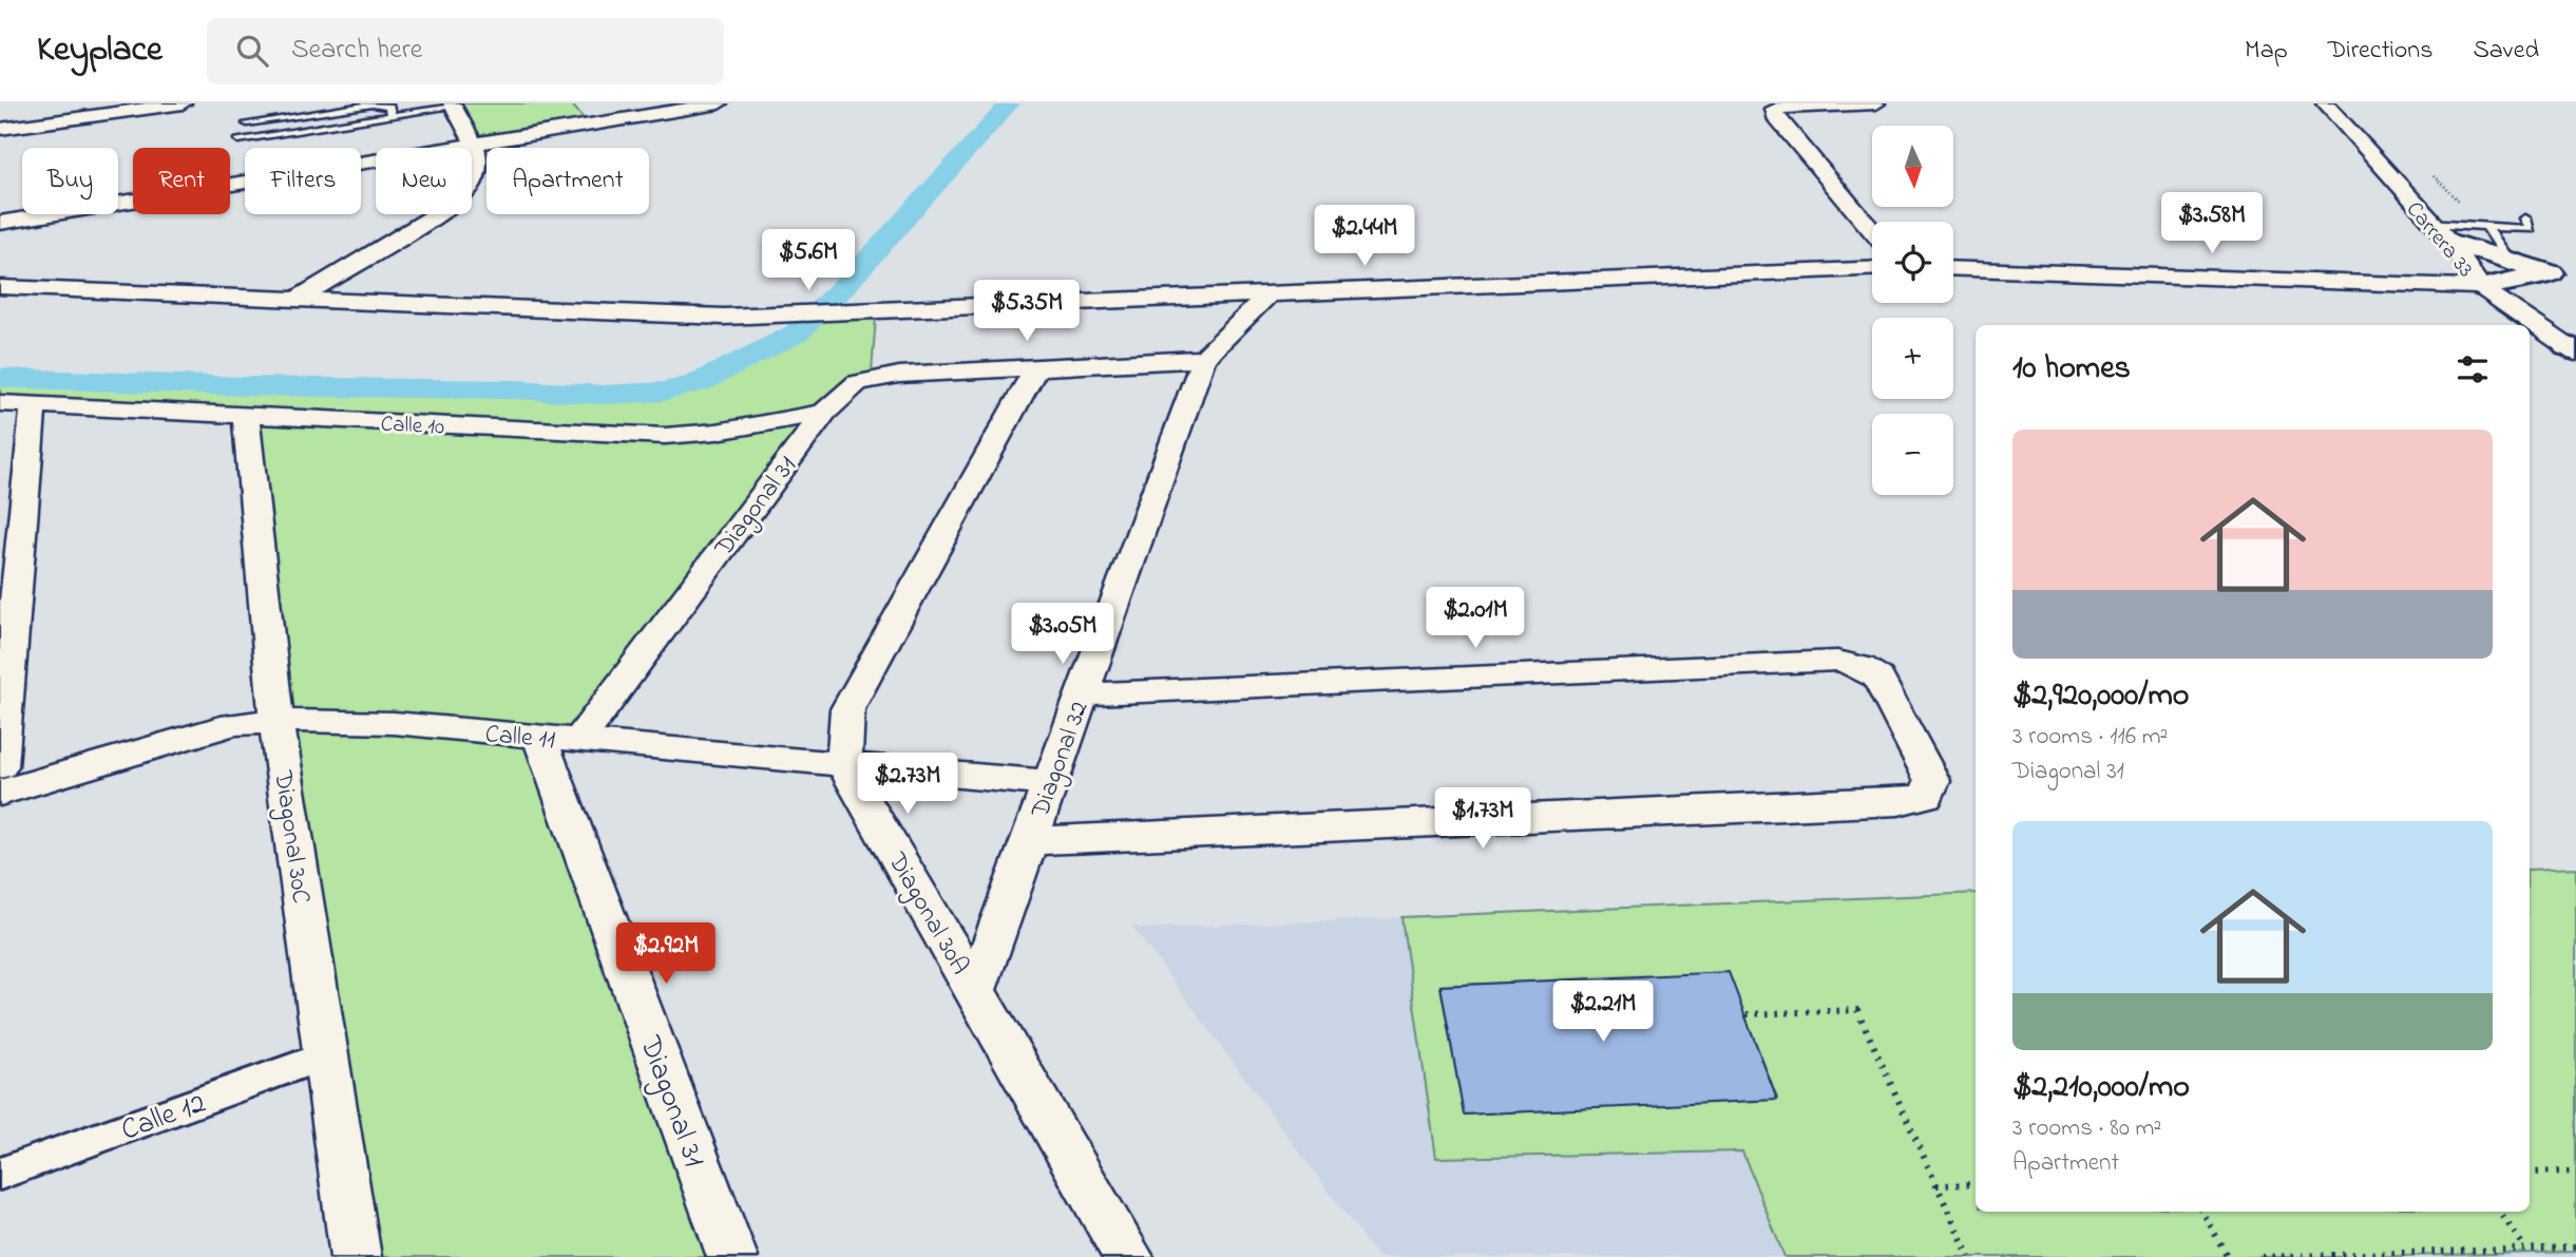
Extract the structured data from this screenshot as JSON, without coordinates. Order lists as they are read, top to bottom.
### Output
{
  "streets": {
    "street": [
      "Carrera 33",
      "Calle 10",
      "Diagonal 31",
      "Calle 11",
      "Diagonal 32",
      "Diagonal 30C",
      "Diagonal 30A",
      "Calle 12"
    ]
  },
  "crossings": [
    ["Calle 10", "Diagonal 31"],
    ["Calle 10", "Diagonal 30C"],
    ["Diagonal 31", "Calle 11"],
    ["Calle 11", "Diagonal 32"],
    ["Calle 11", "Diagonal 30C"],
    ["Calle 11", "Diagonal 30A"],
    ["Diagonal 32", "Diagonal 30A"],
    ["Diagonal 30C", "Calle 12"]
  ],
  "north": "bottom",
  "page": {
    "header": "Keyplace",
    "search": "Search here",
    "nav": ["Map", "Directions", "Saved"],
    "map_buttons": ["+", "−"],
    "chip": [
      "Buy",
      "Rent",
      "Filters",
      "New",
      "Apartment"
    ],
    "price": [
      "$3.58M",
      "$2.44M",
      "$5.6M",
      "$5.35M",
      "$2.01M",
      "$3.05M",
      "$2.73M",
      "$1.73M",
      "$2.92M",
      "$2.21M"
    ],
    "heading": "10 homes",
    "list": [
      {
        "name": "$2,920,000/mo",
        "note": "3 rooms · 116 m² · Diagonal 31"
      },
      {
        "name": "$2,210,000/mo",
        "note": "3 rooms · 80 m² · Apartment"
      }
    ]
  }
}
